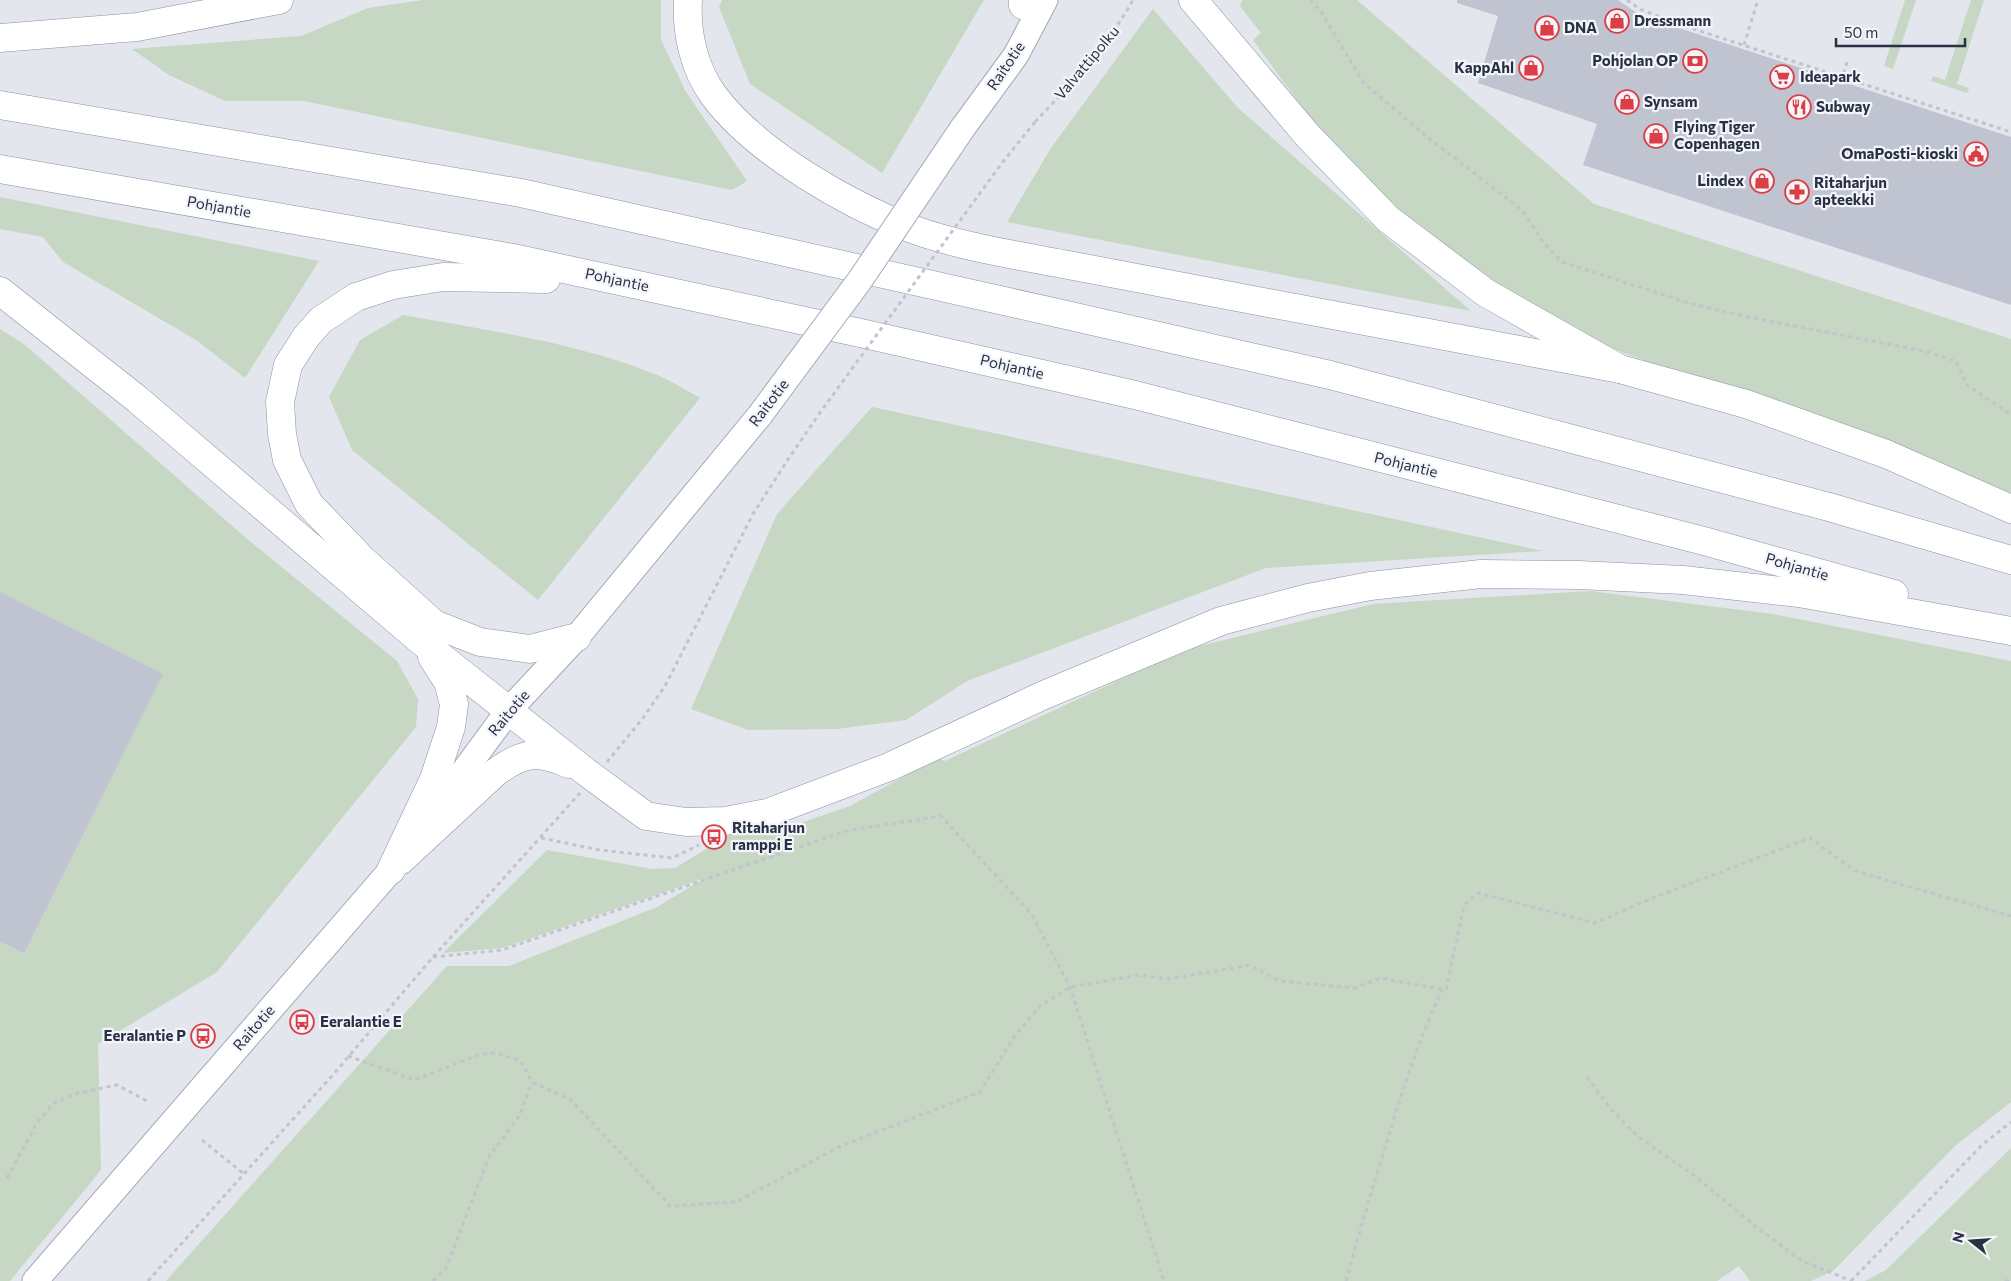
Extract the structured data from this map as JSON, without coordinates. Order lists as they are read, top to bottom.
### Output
{
  "streets": {
    "highway": ["Pohjantie"],
    "main road": ["Raitotie"],
    "path": ["Valvattipolku"]
  },
  "places": {
    "shop": [
      "Dressmann",
      "DNA",
      "KappAhl",
      "Synsam",
      "Flying Tiger Copenhagen",
      "Lindex"
    ],
    "bank": ["Pohjolan OP"],
    "supermarket": ["Ideapark"],
    "restaurant": ["Subway"],
    "public building": ["OmaPosti-kioski"],
    "pharmacy": ["Ritaharjun apteekki"],
    "bus stop": ["Ritaharjun ramppi E", "Eeralantie E", "Eeralantie P"]
  },
  "scale_bar": "50 m",
  "north": "left"
}
